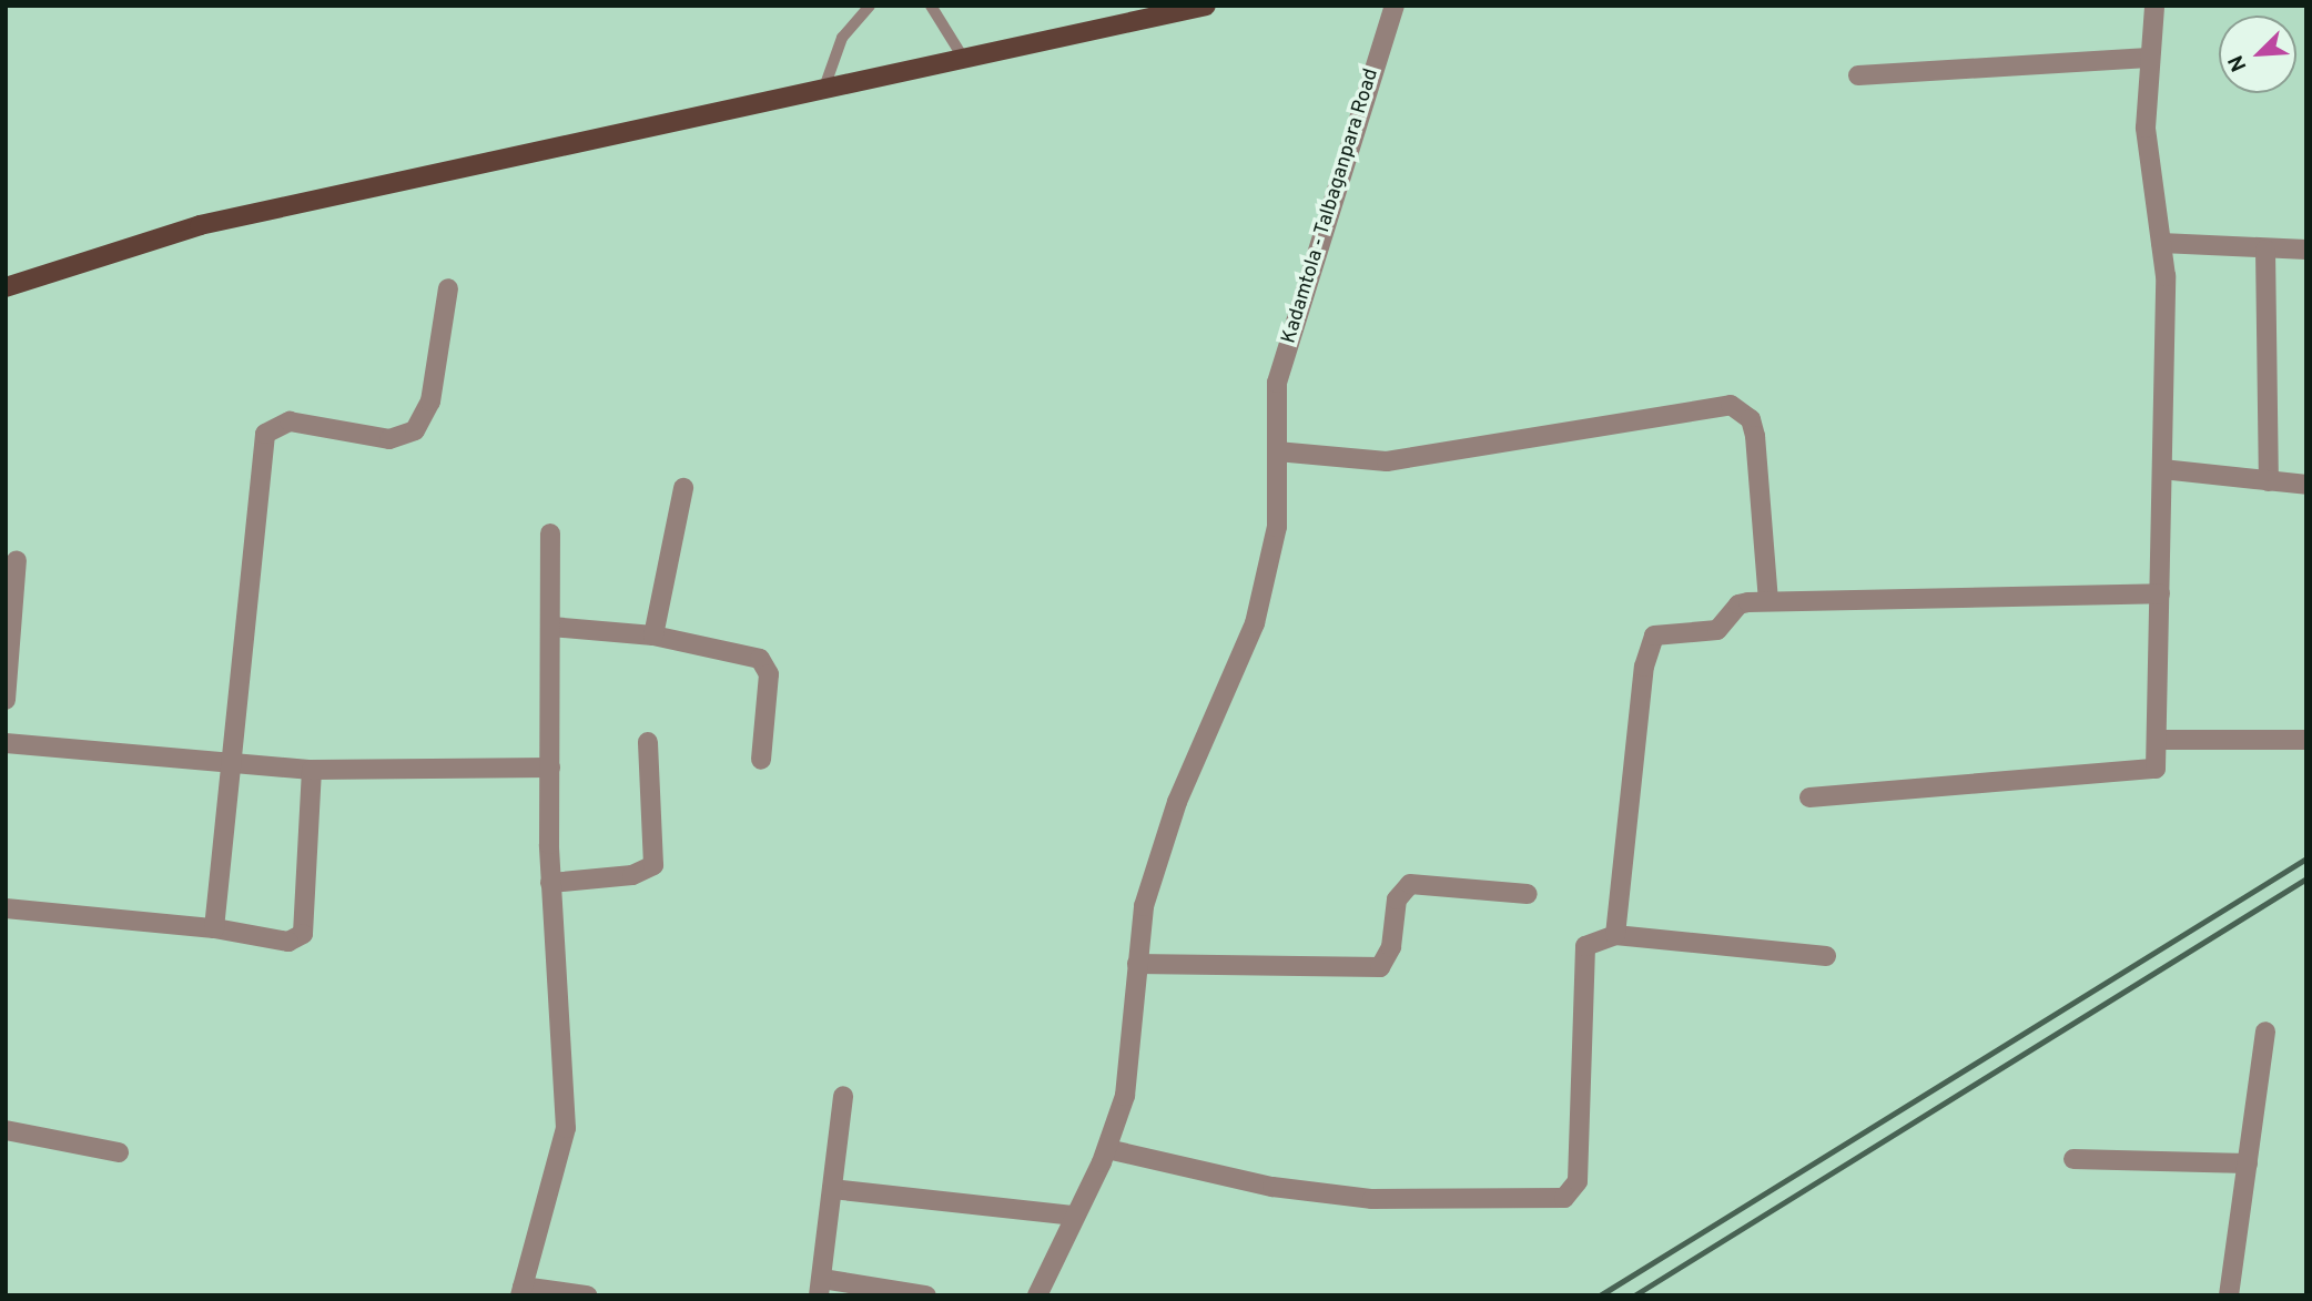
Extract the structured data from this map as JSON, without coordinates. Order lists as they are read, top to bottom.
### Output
{
  "streets": {
    "street": ["Kadamtola - Talbaganpara Road"]
  },
  "north": "bottom left"
}
